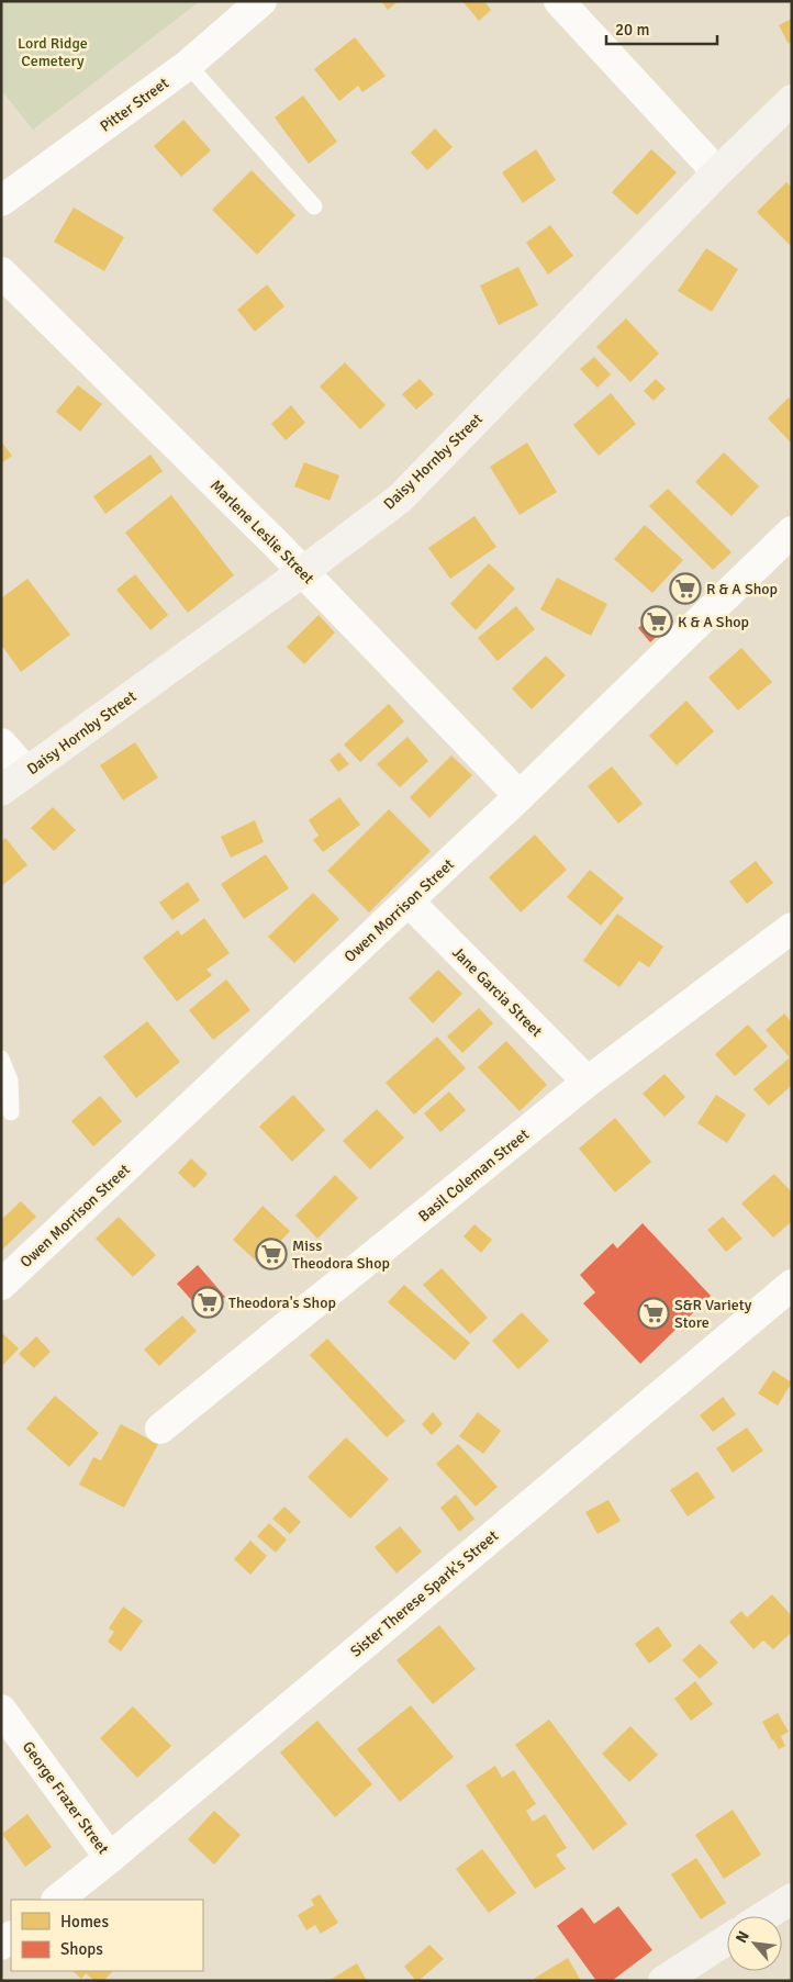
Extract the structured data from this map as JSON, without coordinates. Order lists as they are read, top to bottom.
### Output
{
  "streets": {
    "street": [
      "Pitter Street",
      "Daisy Hornby Street",
      "Marlene Leslie Street",
      "Owen Morrison Street",
      "Jane Garcia Street",
      "Basil Coleman Street",
      "Sister Therese Spark's Street",
      "George Frazer Street"
    ]
  },
  "crossings": [
    ["Daisy Hornby Street", "Marlene Leslie Street"],
    ["Marlene Leslie Street", "Owen Morrison Street"],
    ["Owen Morrison Street", "Jane Garcia Street"],
    ["Jane Garcia Street", "Basil Coleman Street"],
    ["Sister Therese Spark's Street", "George Frazer Street"]
  ],
  "parks": ["Lord Ridge Cemetery"],
  "places": {
    "supermarket": [
      "R & A Shop",
      "K & A Shop",
      "Miss Theodora Shop",
      "Theodora's Shop",
      "S&R Variety Store"
    ]
  },
  "legend": ["Homes", "Shops"],
  "scale_bar": "20 m",
  "north": "top left"
}
